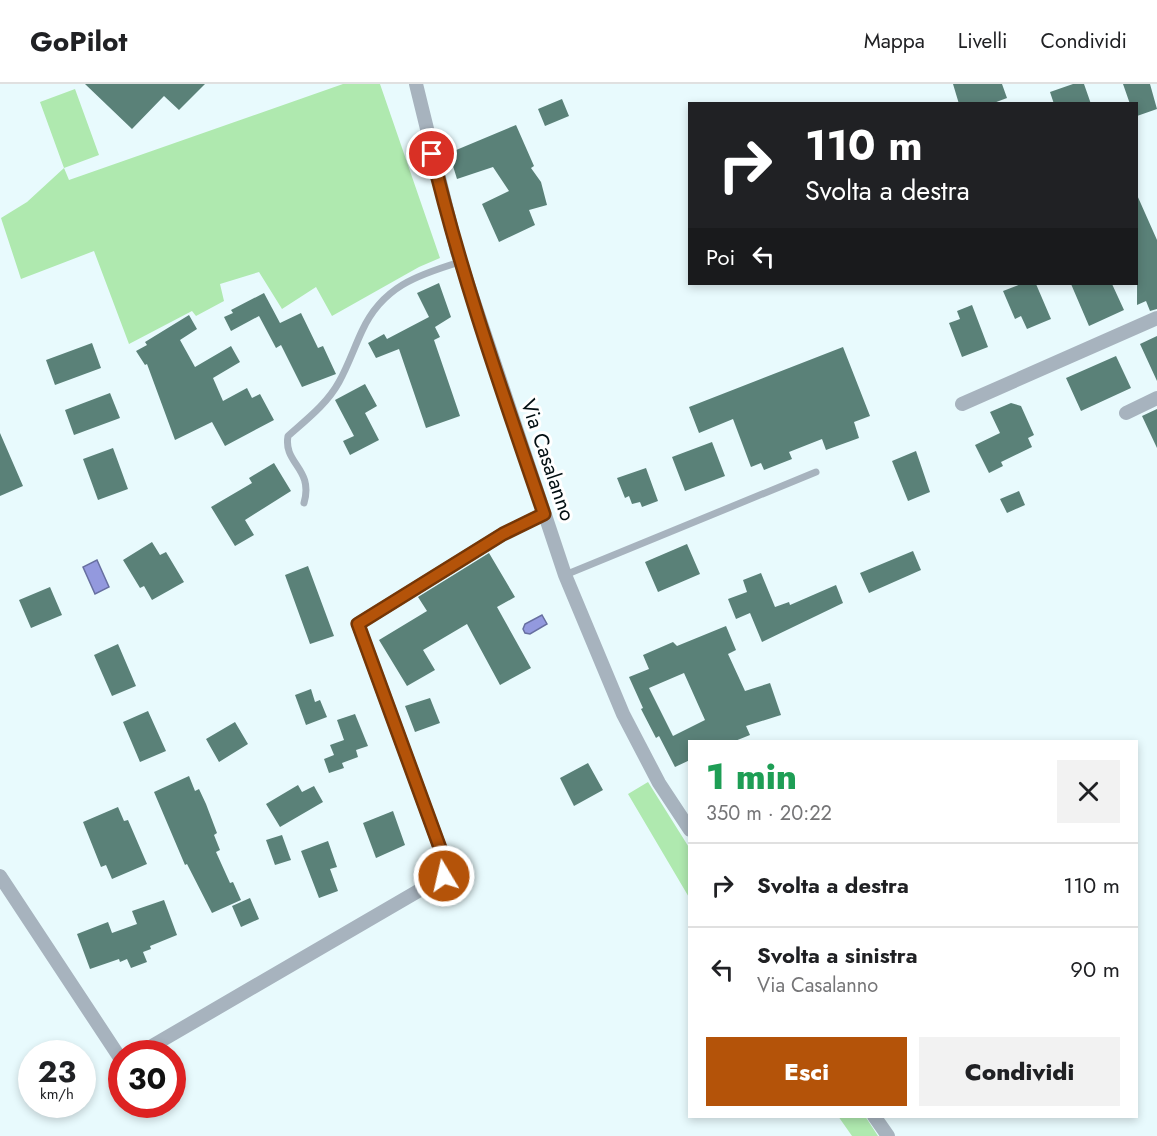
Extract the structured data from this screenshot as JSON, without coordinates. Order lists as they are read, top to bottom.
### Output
{
  "streets": {
    "street": ["Via Casalanno"]
  },
  "page": {
    "header": "GoPilot",
    "nav": ["Mappa", "Livelli", "Condividi"],
    "turn": ["110 m", "Svolta a destra"],
    "then": "Poi",
    "heading": ["1 min", "350 m · 20:22"],
    "list": [
      {
        "name": "Svolta a destra",
        "value": "110 m"
      },
      {
        "name": "Svolta a sinistra",
        "note": "Via Casalanno",
        "value": "90 m"
      }
    ],
    "buttons": ["Esci", "Condividi"],
    "speed": "23 km/h",
    "limit": "30"
  }
}
